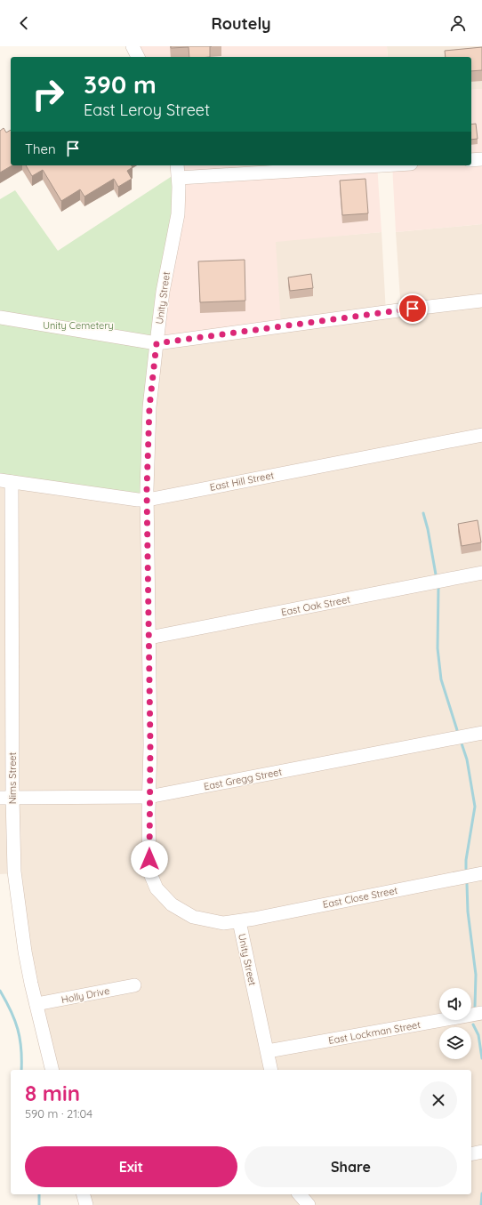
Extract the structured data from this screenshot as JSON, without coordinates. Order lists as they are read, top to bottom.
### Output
{
  "streets": {
    "street": [
      "Unity Street",
      "East Hill Street",
      "East Oak Street",
      "Nims Street",
      "East Gregg Street",
      "East Close Street",
      "Holly Drive",
      "East Lockman Street"
    ]
  },
  "crossings": [
    ["Unity Street", "East Hill Street"],
    ["Unity Street", "East Oak Street"],
    ["Unity Street", "East Gregg Street"],
    ["Unity Street", "East Close Street"],
    ["Unity Street", "East Lockman Street"],
    ["East Hill Street", "Nims Street"],
    ["Nims Street", "East Gregg Street"],
    ["Nims Street", "Holly Drive"]
  ],
  "parks": ["Unity Cemetery"],
  "page": {
    "header": "Routely",
    "turn": ["390 m", "East Leroy Street"],
    "then": "Then",
    "heading": ["8 min", "590 m · 21:04"],
    "buttons": ["Exit", "Share"]
  }
}
